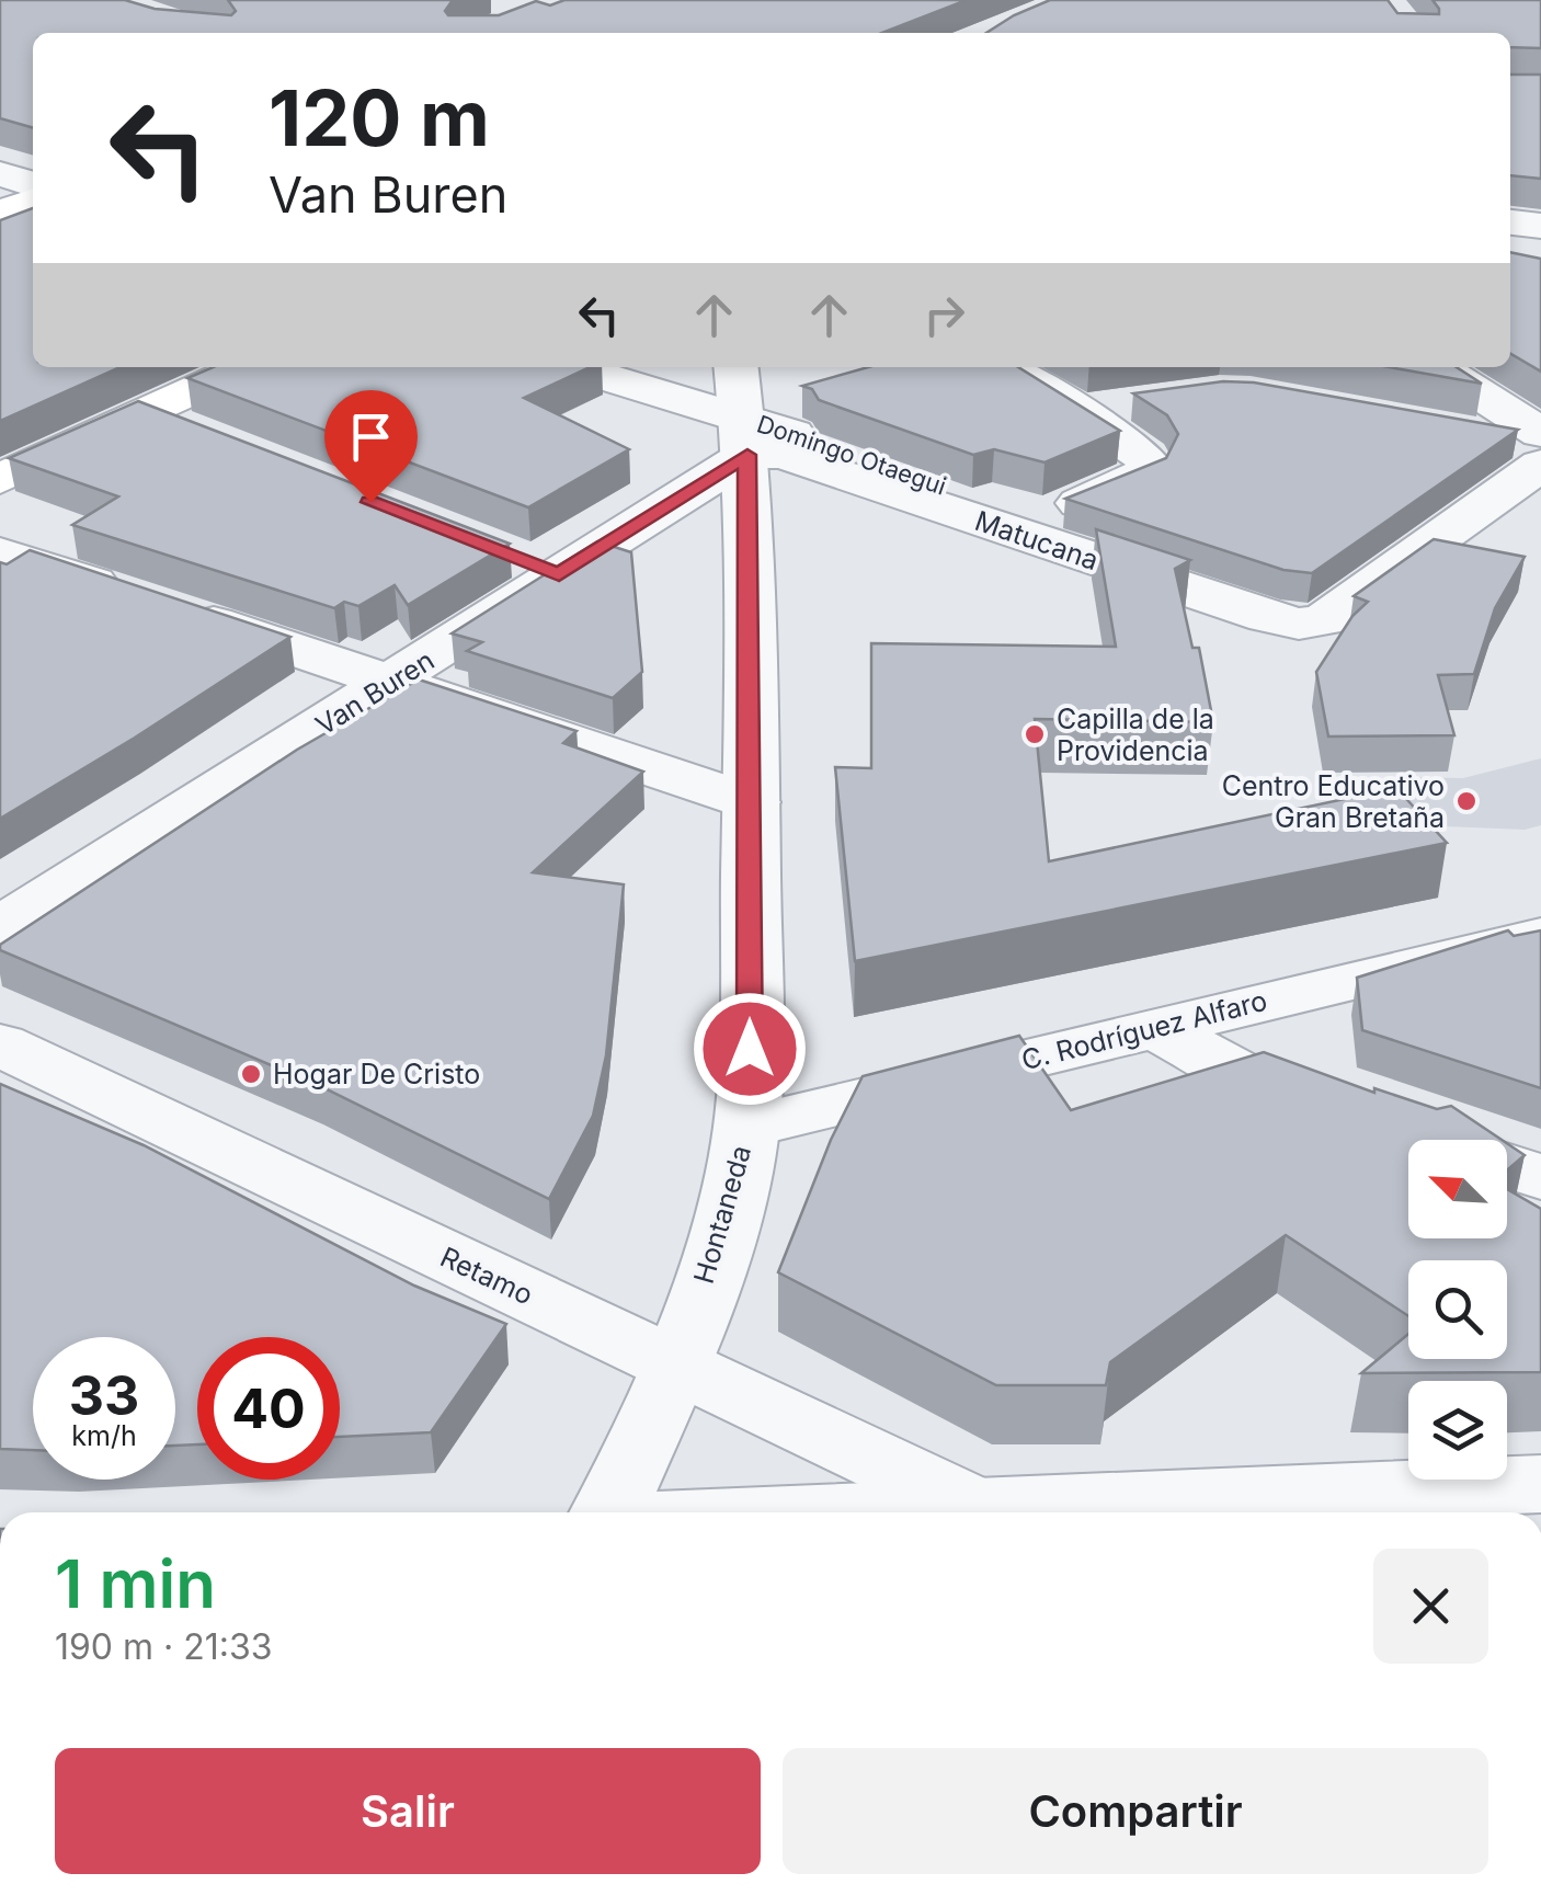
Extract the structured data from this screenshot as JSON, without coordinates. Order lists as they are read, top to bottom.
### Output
{
  "streets": {
    "street": [
      "Domingo Otaegui",
      "Matucana",
      "Van Buren",
      "C. Rodríguez Alfaro",
      "Hontaneda",
      "Retamo"
    ]
  },
  "crossings": [
    ["Domingo Otaegui", "Matucana"],
    ["Domingo Otaegui", "Van Buren"],
    ["Domingo Otaegui", "Hontaneda"],
    ["Matucana", "Van Buren"],
    ["Matucana", "Hontaneda"],
    ["Van Buren", "Hontaneda"],
    ["C. Rodríguez Alfaro", "Hontaneda"],
    ["Hontaneda", "Retamo"]
  ],
  "places": ["Capilla de la Providencia", "Centro Educativo Gran Bretaña", "Hogar De Cristo"],
  "north": "top left",
  "page": {
    "turn": ["120 m", "Van Buren"],
    "speed": "33 km/h",
    "limit": "40",
    "heading": ["1 min", "190 m · 21:33"],
    "buttons": ["Salir", "Compartir"]
  }
}
